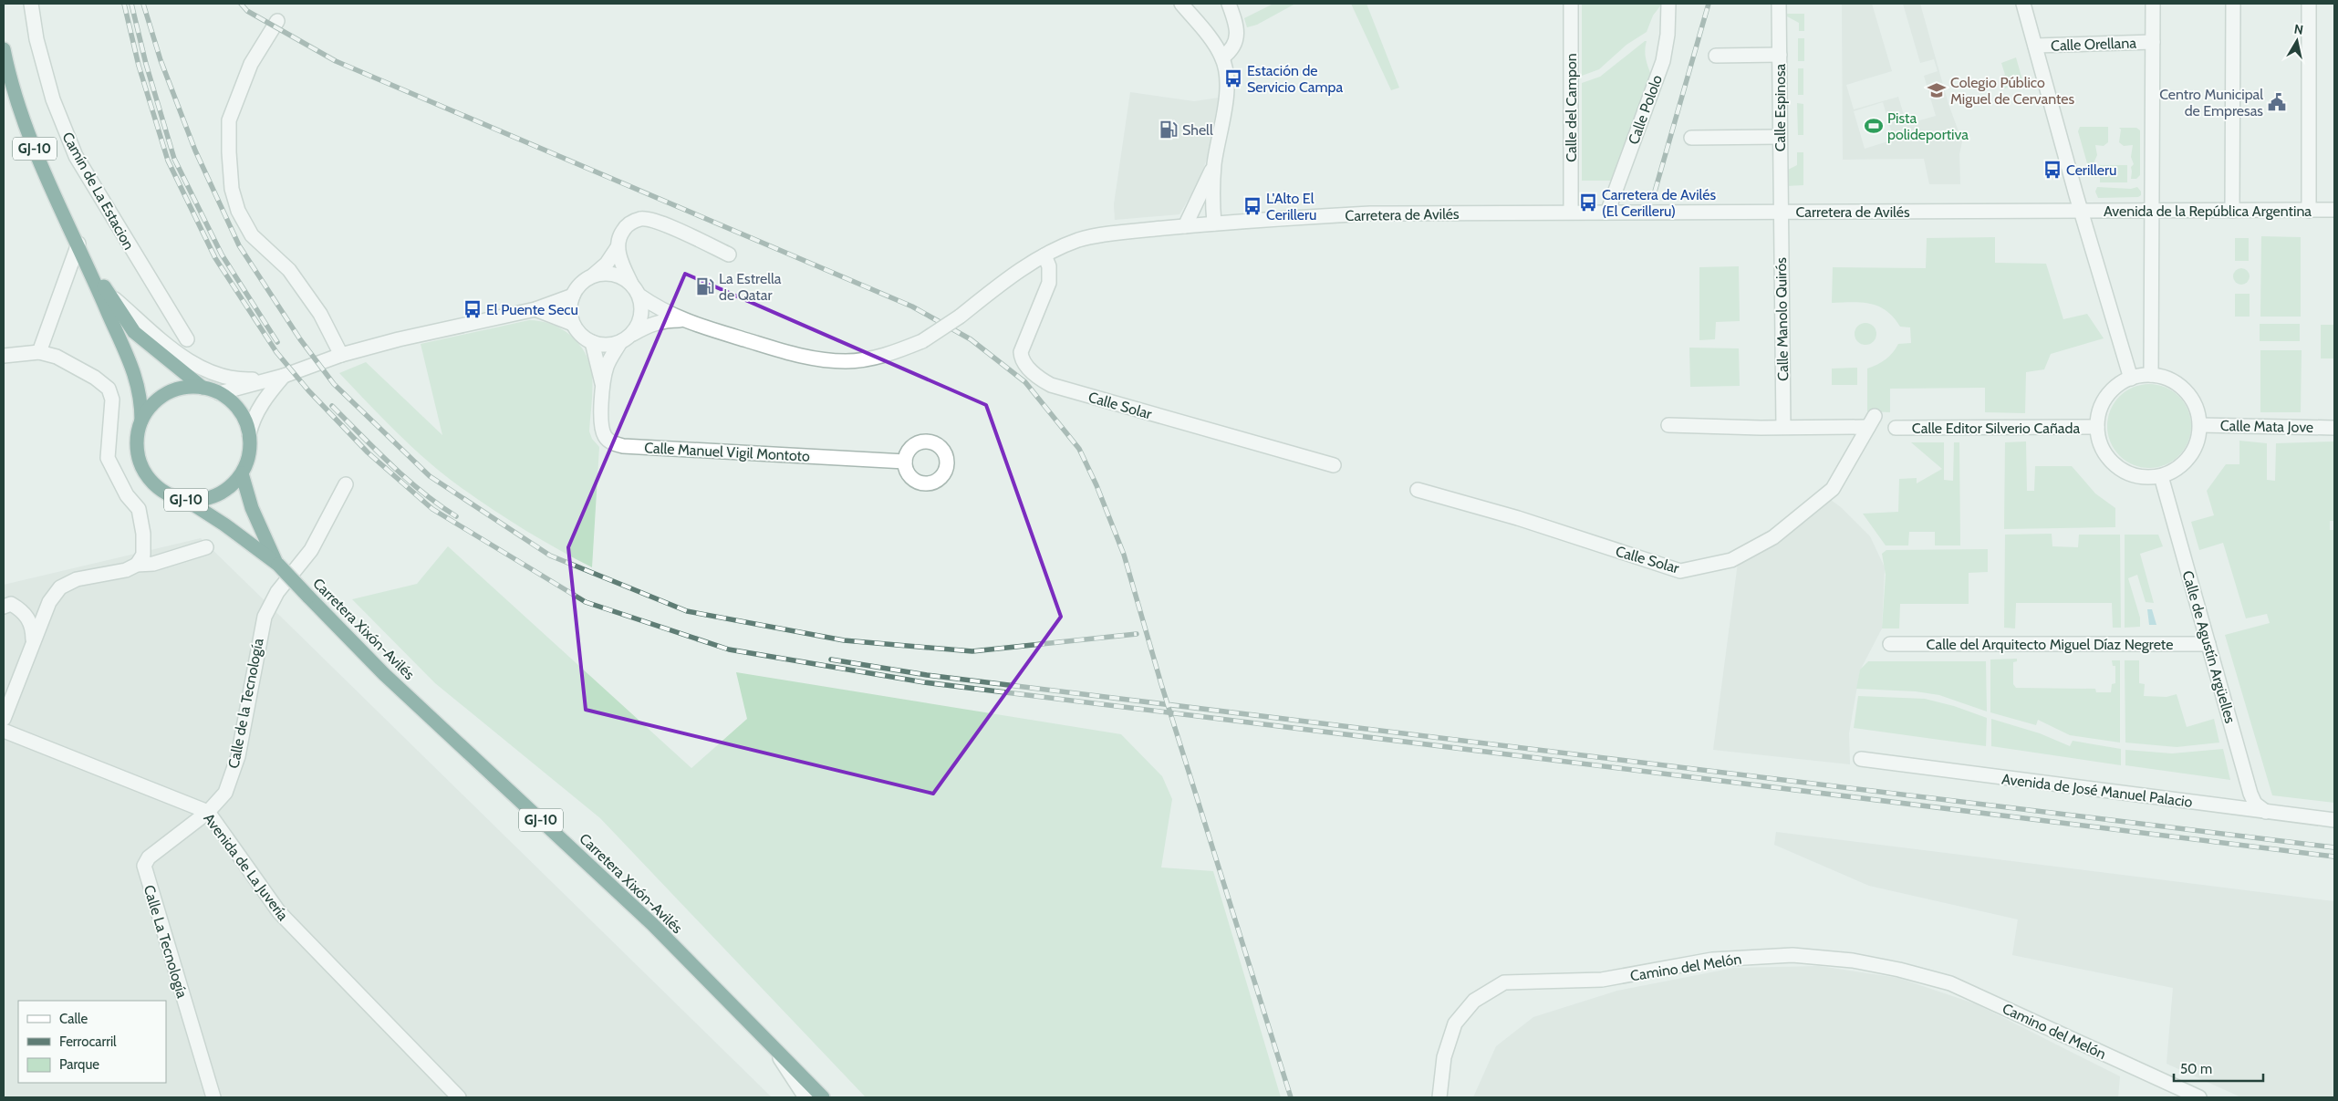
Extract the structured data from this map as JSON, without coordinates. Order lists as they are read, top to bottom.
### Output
{
  "streets": {
    "highway": ["GJ-10", "Carretera Xixón-Avilés"],
    "street": [
      "Calle Orellana",
      "Calle del Campon",
      "Calle Espinosa",
      "Calle Pololo",
      "Camín de La Estacion",
      "Avenida de la República Argentina",
      "Carretera de Avilés",
      "Calle Manolo Quirós",
      "Calle Solar",
      "Calle Mata Jove",
      "Calle Editor Silverio Cañada",
      "Calle Manuel Vigil Montoto",
      "Calle del Arquitecto Miguel Díaz Negrete",
      "Calle de Agustín Argüelles",
      "Calle de la Tecnología",
      "Avenida de José Manuel Palacio",
      "Avenida de La Juvería",
      "Calle La Tecnología",
      "Camino del Melón"
    ]
  },
  "crossings": [
    ["Calle del Campon", "Carretera de Avilés"],
    ["Calle Espinosa", "Carretera de Avilés"],
    ["Calle Espinosa", "Calle Manolo Quirós"],
    ["Calle Pololo", "Carretera de Avilés"],
    ["GJ-10", "Carretera Xixón-Avilés"],
    ["Avenida de la República Argentina", "Carretera de Avilés"],
    ["Carretera de Avilés", "Calle Manolo Quirós"],
    ["Carretera de Avilés", "Calle Solar"],
    ["Calle Manolo Quirós", "Calle Solar"],
    ["Calle Mata Jove", "Calle Editor Silverio Cañada"],
    ["Calle Mata Jove", "Calle de Agustín Argüelles"],
    ["Calle Editor Silverio Cañada", "Calle de Agustín Argüelles"],
    ["Calle del Arquitecto Miguel Díaz Negrete", "Calle de Agustín Argüelles"],
    ["Calle de Agustín Argüelles", "Avenida de José Manuel Palacio"],
    ["Calle de la Tecnología", "Avenida de La Juvería"],
    ["Calle de la Tecnología", "Calle La Tecnología"],
    ["Avenida de La Juvería", "Calle La Tecnología"]
  ],
  "places": {
    "bus stop": [
      "Estación de Servicio Campa",
      "Cerilleru",
      "Carretera de Avilés (El Cerilleru)",
      "L'Alto El Cerilleru",
      "El Puente Secu"
    ],
    "school or university": ["Colegio Público Miguel de Cervantes"],
    "public building": ["Centro Municipal de Empresas"],
    "sports": ["Pista polideportiva"],
    "fuel station": ["Shell", "La Estrella de Qatar"]
  },
  "legend": ["Calle", "Ferrocarril", "Parque"],
  "scale_bar": "50 m",
  "north": "top"
}
